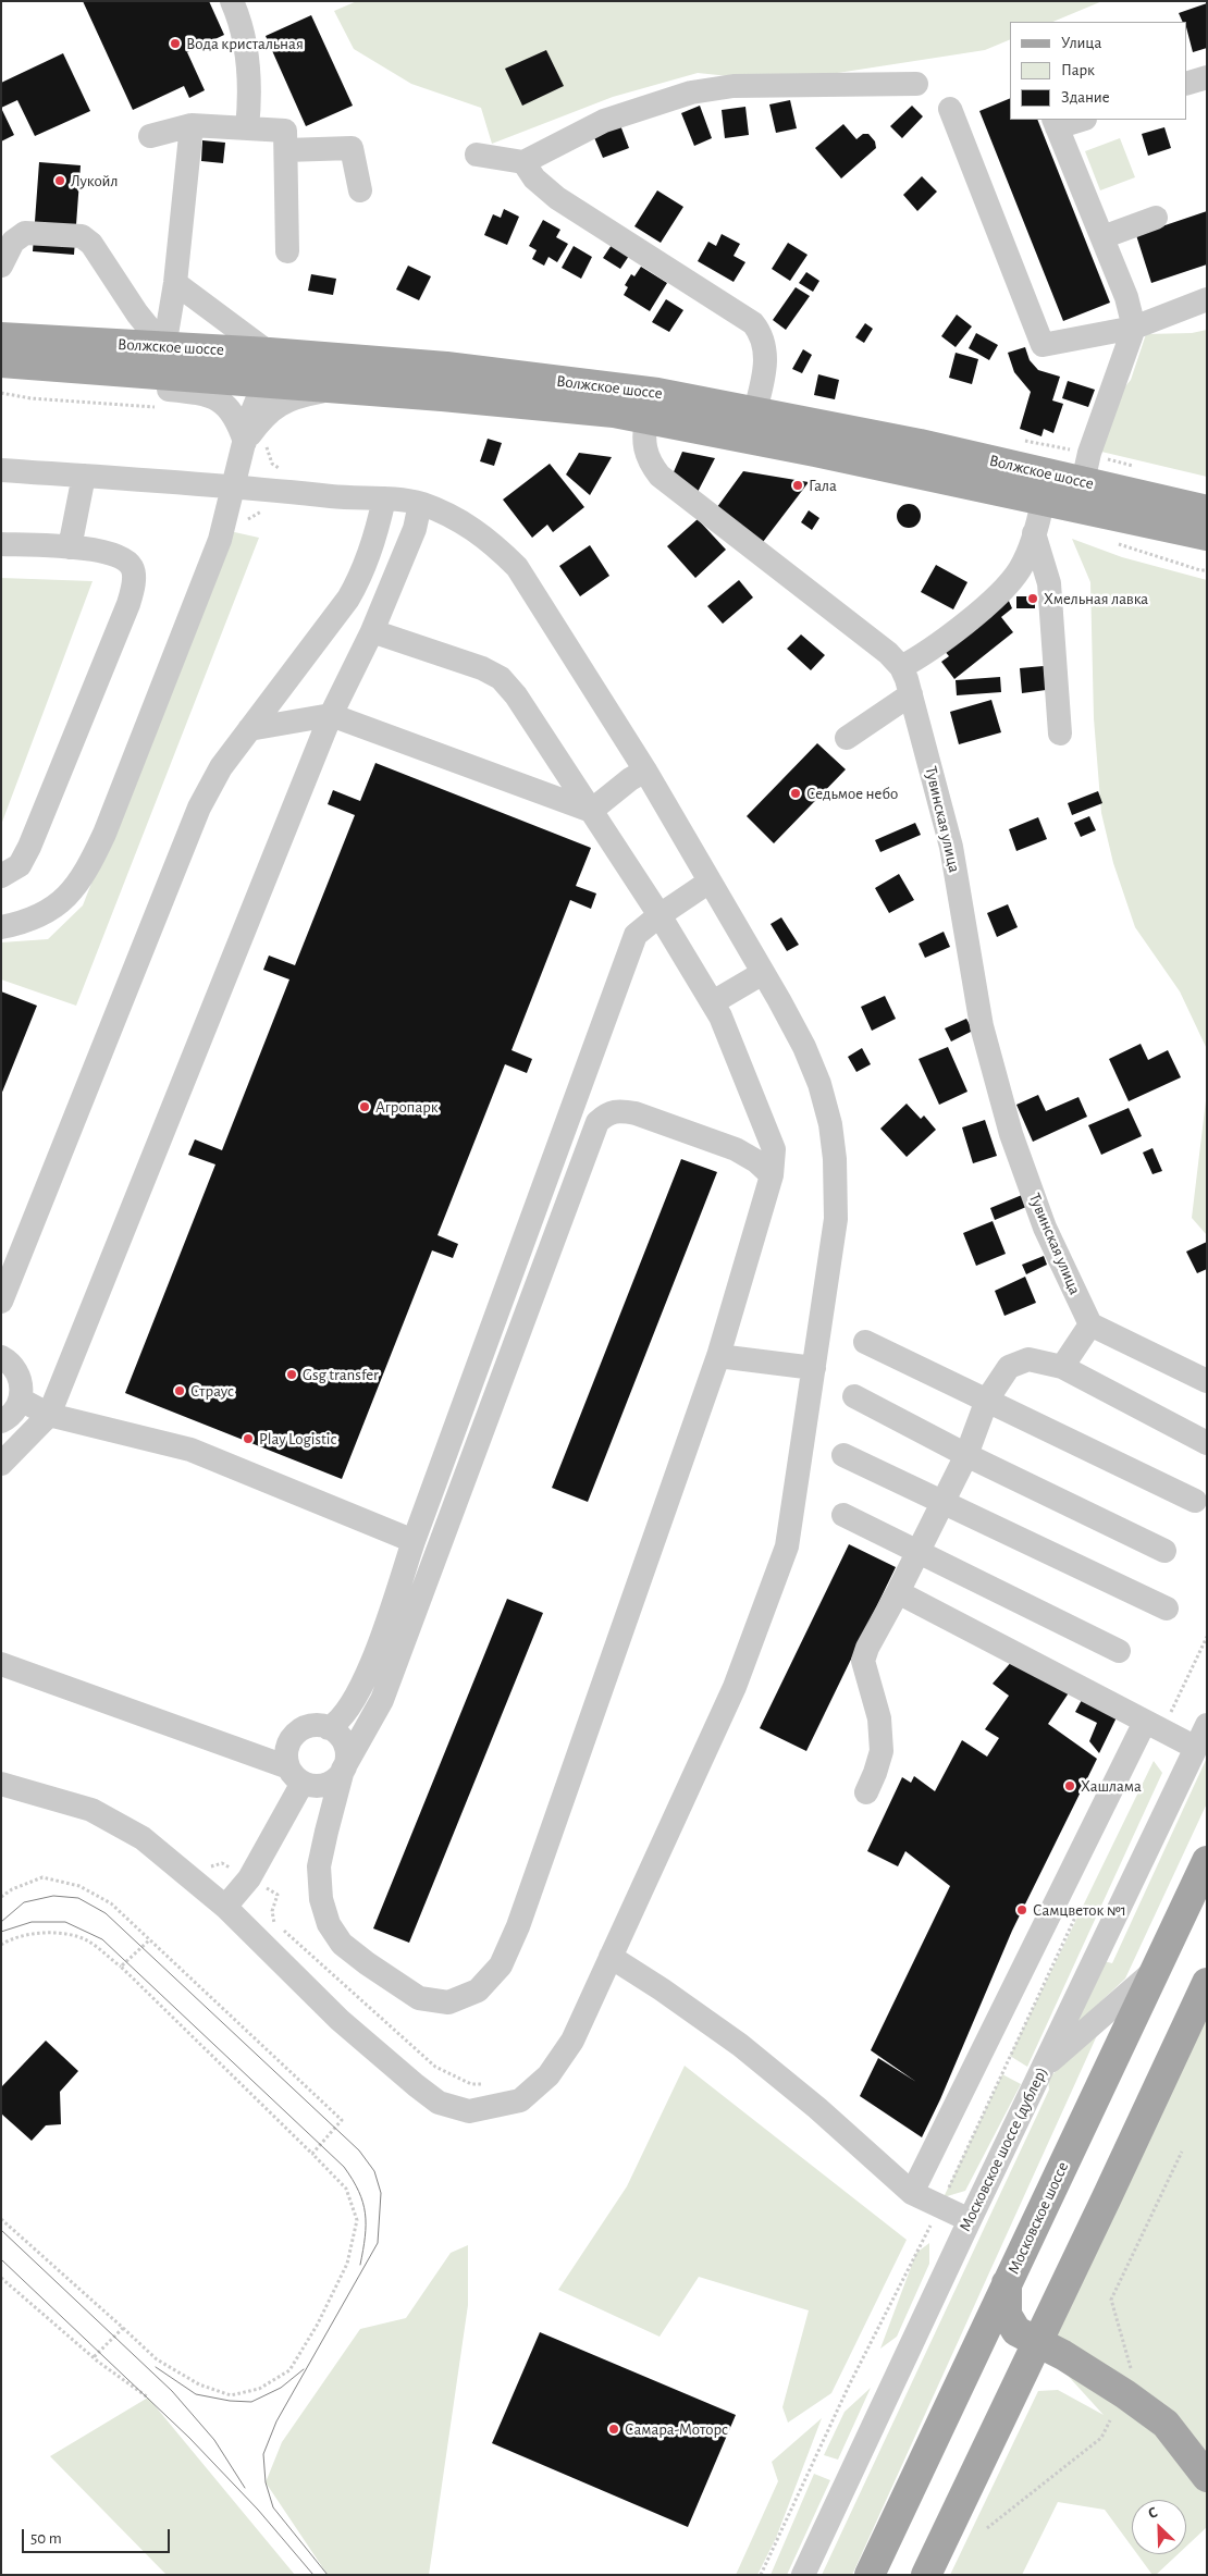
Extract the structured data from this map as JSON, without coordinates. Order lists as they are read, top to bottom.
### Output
{
  "streets": {
    "main road": ["Волжское шоссе", "Московское шоссе"],
    "street": ["Тувинская улица", "Московское шоссе (дублер)"]
  },
  "crossings": [
    ["Волжское шоссе", "Тувинская улица"]
  ],
  "places": [
    "Вода кристальная",
    "Лукойл",
    "Гала",
    "Хмельная лавка",
    "Седьмое небо",
    "Агропарк",
    "Gsg transfer",
    "Страус",
    "Play Logistic",
    "Хашлама",
    "Самцветок №1",
    "Самара-Моторс"
  ],
  "legend": ["Улица", "Парк", "Здание"],
  "scale_bar": "50 m",
  "north": "top left"
}
